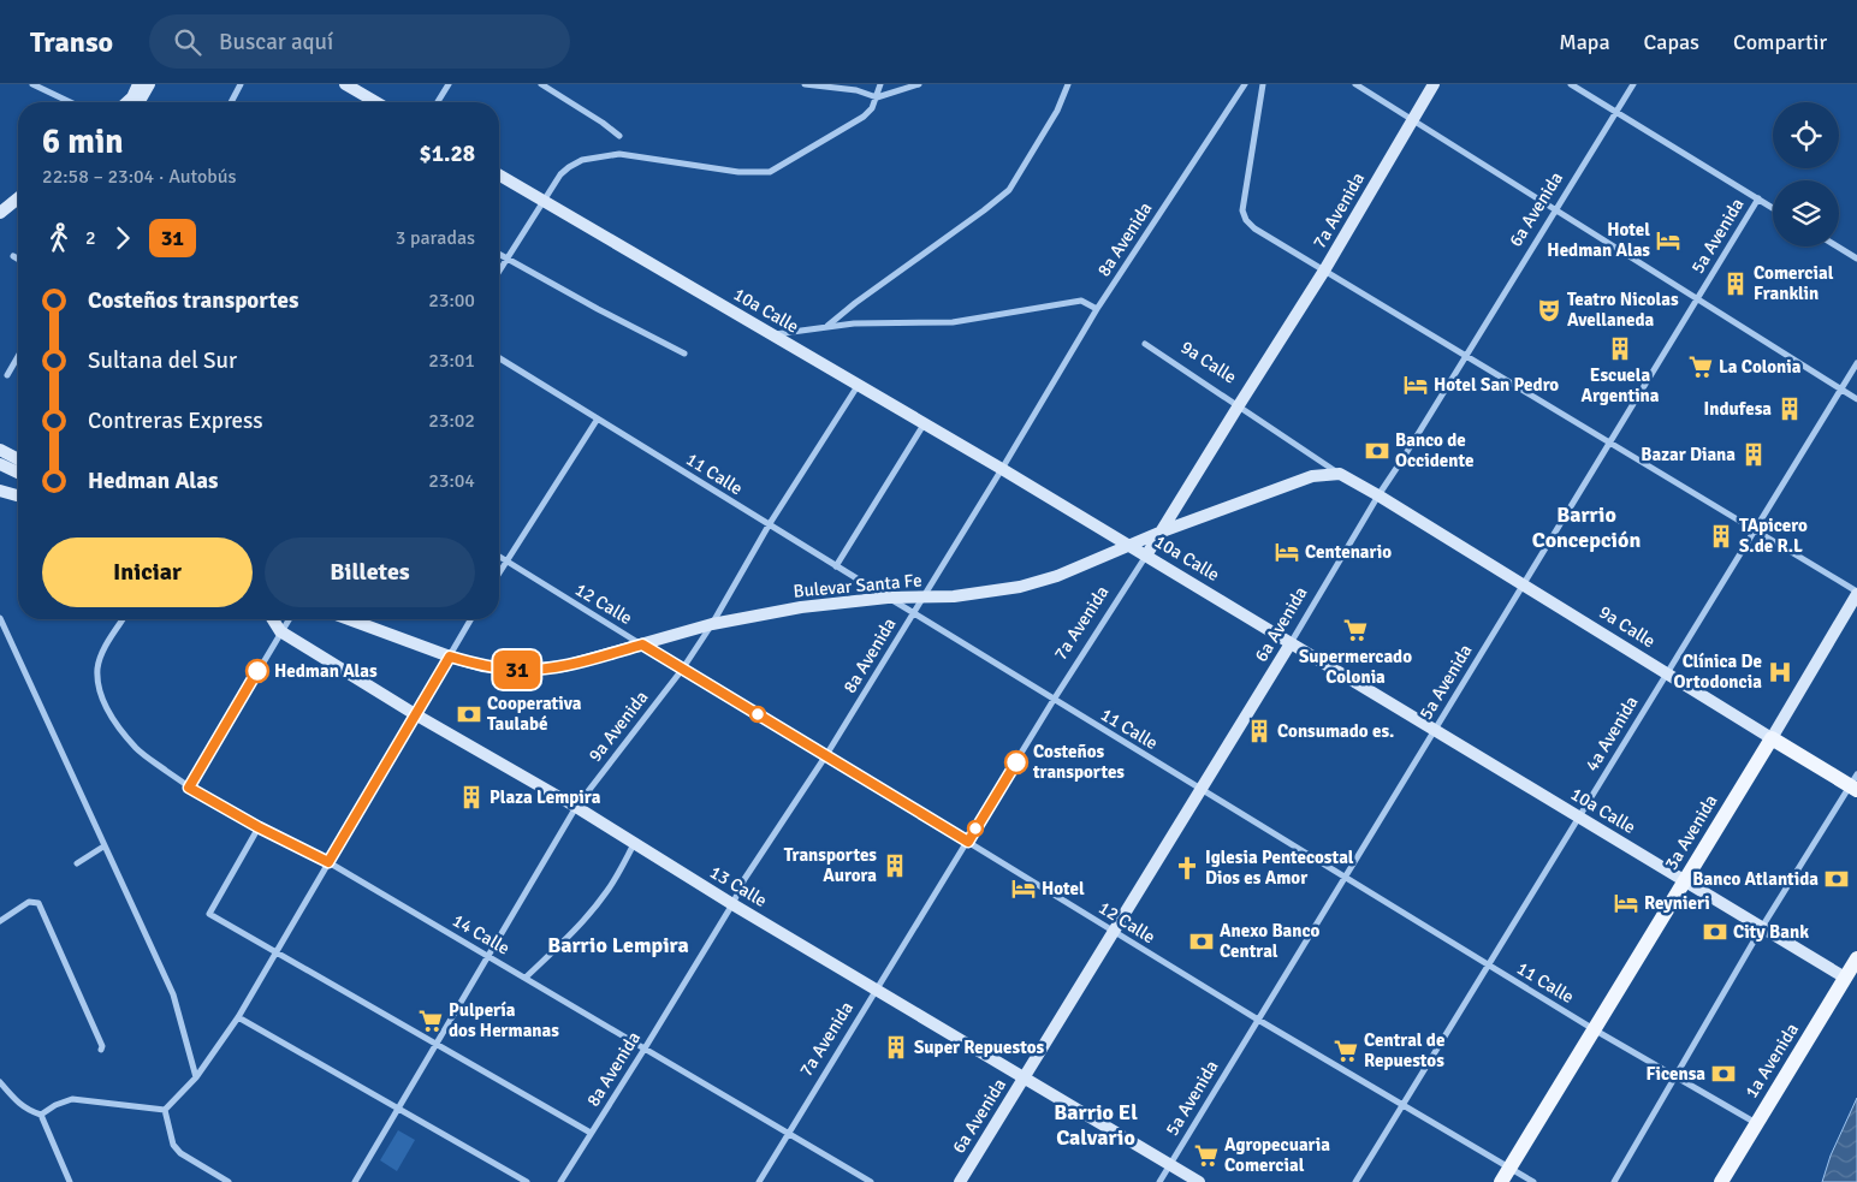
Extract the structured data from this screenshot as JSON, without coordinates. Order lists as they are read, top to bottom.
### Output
{
  "streets": {
    "main road": ["9a Calle", "3a Avenida", "1a Avenida"],
    "street": [
      "6a Avenida",
      "7a Avenida",
      "5a Avenida",
      "8a Avenida",
      "10a Calle",
      "11 Calle",
      "Bulevar Santa Fe",
      "12 Calle",
      "9a Avenida",
      "4a Avenida",
      "13 Calle",
      "14 Calle"
    ]
  },
  "crossings": [
    ["6a Avenida", "10a Calle"],
    ["6a Avenida", "9a Calle"],
    ["6a Avenida", "11 Calle"],
    ["6a Avenida", "12 Calle"],
    ["6a Avenida", "13 Calle"],
    ["7a Avenida", "10a Calle"],
    ["7a Avenida", "9a Calle"],
    ["7a Avenida", "11 Calle"],
    ["7a Avenida", "Bulevar Santa Fe"],
    ["7a Avenida", "12 Calle"],
    ["7a Avenida", "13 Calle"],
    ["7a Avenida", "14 Calle"],
    ["5a Avenida", "10a Calle"],
    ["5a Avenida", "9a Calle"],
    ["5a Avenida", "11 Calle"],
    ["5a Avenida", "12 Calle"],
    ["5a Avenida", "13 Calle"],
    ["8a Avenida", "10a Calle"],
    ["8a Avenida", "11 Calle"],
    ["8a Avenida", "Bulevar Santa Fe"],
    ["8a Avenida", "12 Calle"],
    ["8a Avenida", "13 Calle"],
    ["8a Avenida", "14 Calle"],
    ["10a Calle", "Bulevar Santa Fe"],
    ["10a Calle", "9a Avenida"],
    ["10a Calle", "4a Avenida"],
    ["10a Calle", "3a Avenida"],
    ["10a Calle", "1a Avenida"],
    ["9a Calle", "Bulevar Santa Fe"],
    ["9a Calle", "4a Avenida"],
    ["9a Calle", "3a Avenida"],
    ["11 Calle", "Bulevar Santa Fe"],
    ["11 Calle", "9a Avenida"],
    ["11 Calle", "4a Avenida"],
    ["11 Calle", "3a Avenida"],
    ["11 Calle", "1a Avenida"],
    ["Bulevar Santa Fe", "12 Calle"],
    ["Bulevar Santa Fe", "9a Avenida"],
    ["12 Calle", "9a Avenida"],
    ["12 Calle", "4a Avenida"],
    ["12 Calle", "3a Avenida"],
    ["9a Avenida", "13 Calle"],
    ["9a Avenida", "14 Calle"]
  ],
  "districts": ["Barrio Concepción", "Barrio Lempira", "Barrio El Calvario"],
  "places": {
    "hotel": [
      "Hotel Hedman Alas",
      "Hotel San Pedro",
      "Centenario",
      "Hotel",
      "Reynieri"
    ],
    "building": [
      "Comercial Franklin",
      "Escuela Argentina",
      "Indufesa",
      "Bazar Diana",
      "TApicero S.de R.L",
      "Consumado es.",
      "Plaza Lempira",
      "Transportes Aurora",
      "Super Repuestos"
    ],
    "theatre": ["Teatro Nicolas Avellaneda"],
    "supermarket": [
      "La Colonia",
      "Supermercado Colonia",
      "Pulpería dos Hermanas",
      "Central de Repuestos",
      "Agropecuaria Comercial"
    ],
    "bank": [
      "Banco de Occidente",
      "Cooperativa Taulabé",
      "Banco Atlantida",
      "City Bank",
      "Anexo Banco Central",
      "Ficensa"
    ],
    "other": ["Hedman Alas", "Costeños transportes"],
    "hospital": ["Clínica De Ortodoncia"],
    "church": ["Iglesia Pentecostal Dios es Amor"]
  },
  "lines": ["bus line 31"],
  "page": {
    "header": "Transo",
    "search": "Buscar aquí",
    "nav": ["Mapa", "Capas", "Compartir"],
    "on_map": "31",
    "heading": ["6 min", "22:58 – 23:04 · Autobús", "$1.28"],
    "legs": ["2", "31", "3 paradas"],
    "list": [
      {
        "name": "Costeños transportes",
        "value": "23:00"
      },
      {
        "name": "Sultana del Sur",
        "value": "23:01"
      },
      {
        "name": "Contreras Express",
        "value": "23:02"
      },
      {
        "name": "Hedman Alas",
        "value": "23:04"
      }
    ],
    "buttons": ["Iniciar", "Billetes"]
  }
}
